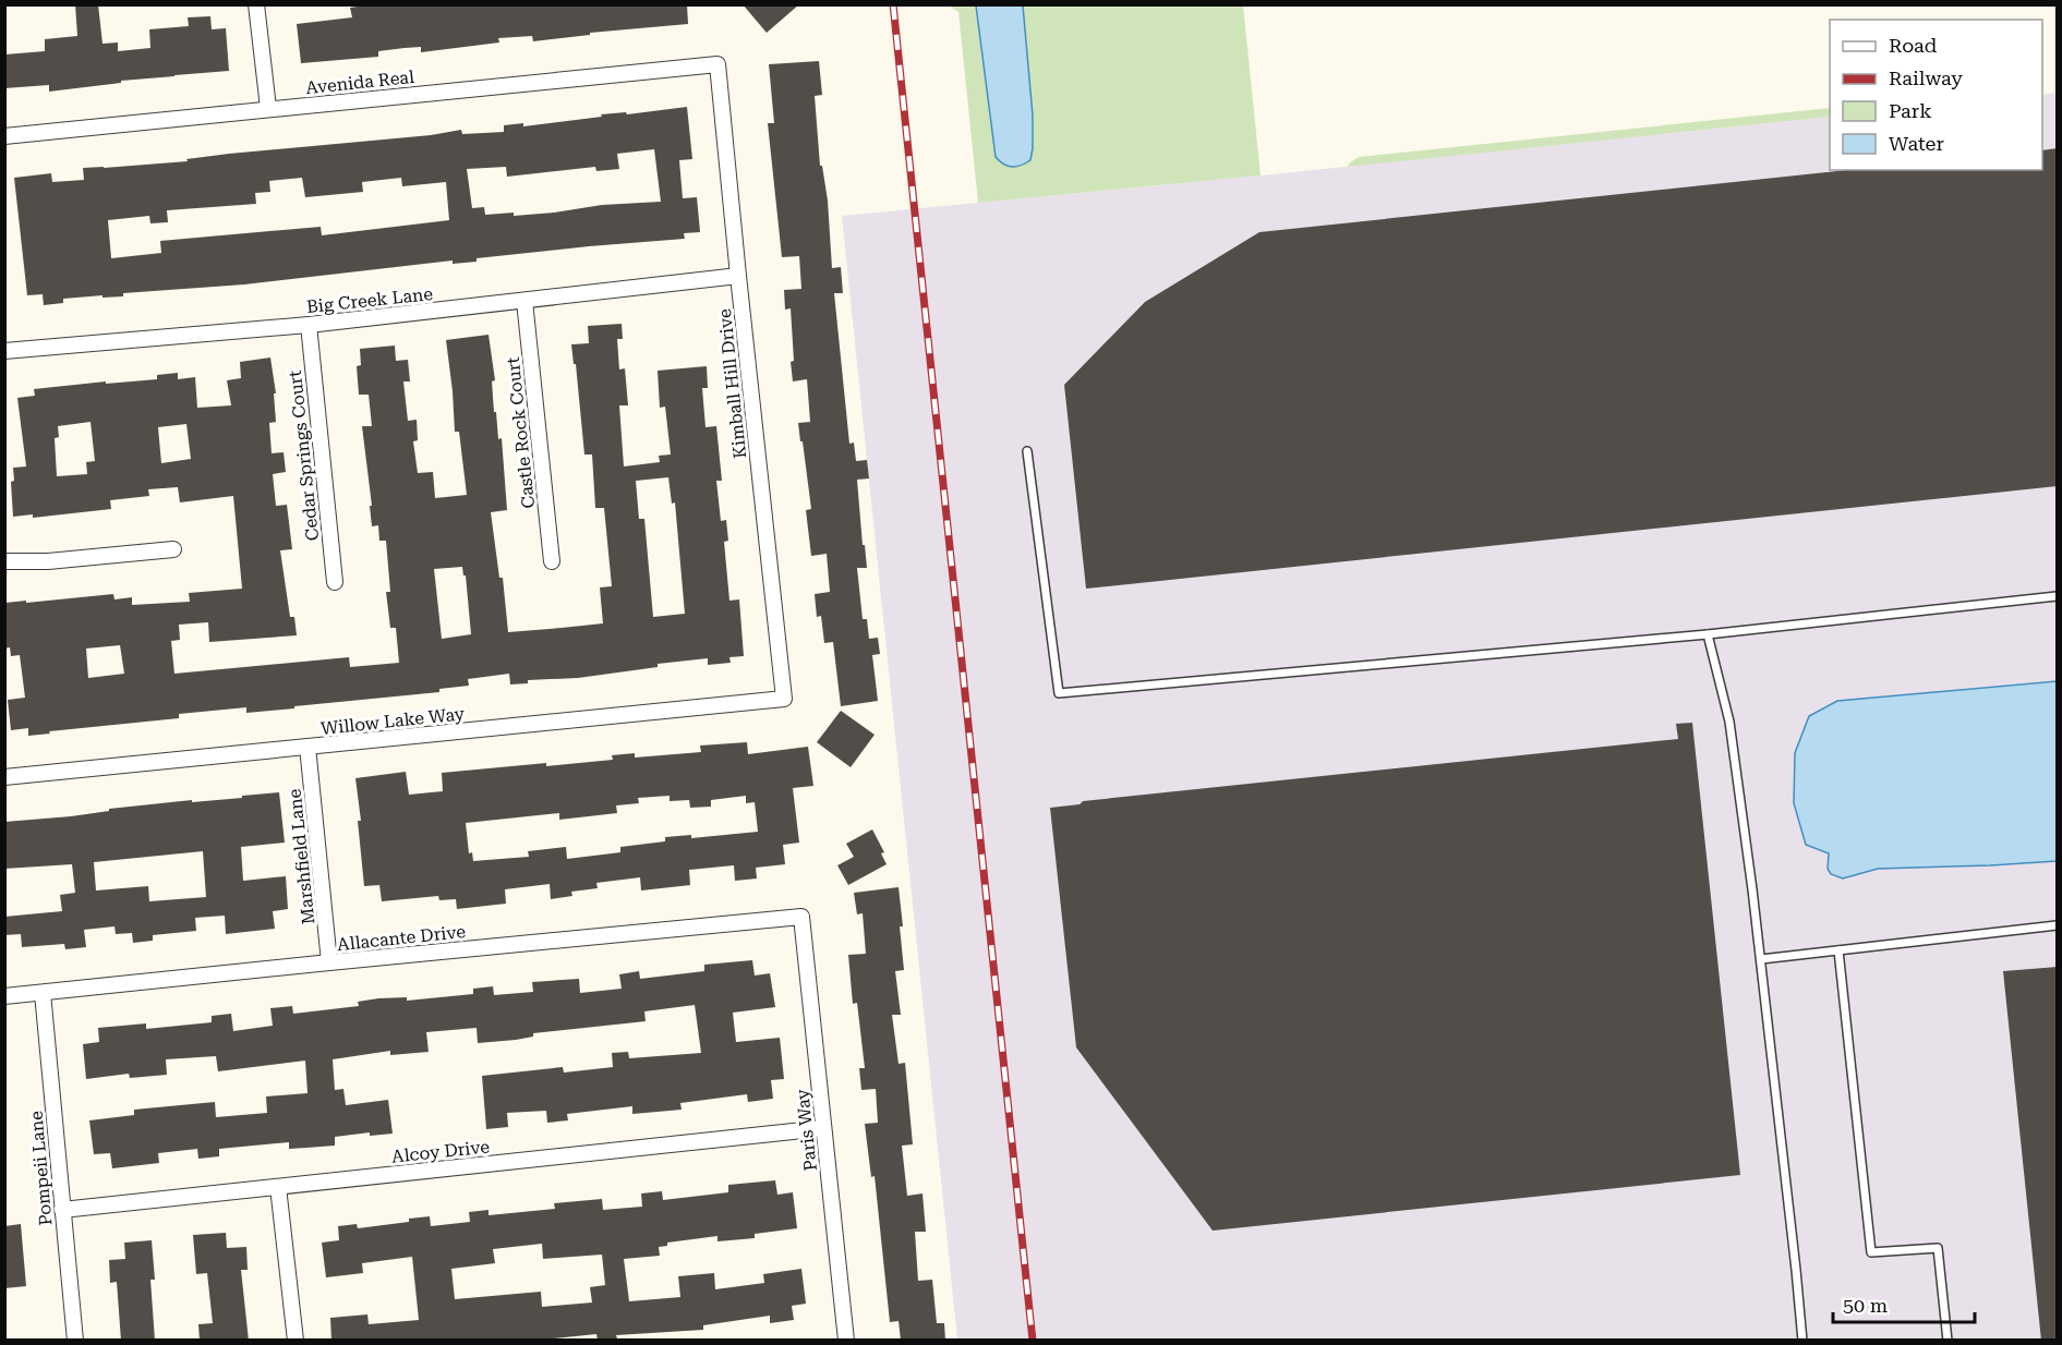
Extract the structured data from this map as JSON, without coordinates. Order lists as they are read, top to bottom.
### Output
{
  "streets": {
    "street": [
      "Avenida Real",
      "Big Creek Lane",
      "Kimball Hill Drive",
      "Castle Rock Court",
      "Cedar Springs Court",
      "Willow Lake Way",
      "Marshfield Lane",
      "Allacante Drive",
      "Paris Way",
      "Alcoy Drive",
      "Pompeii Lane"
    ]
  },
  "crossings": [
    ["Avenida Real", "Kimball Hill Drive"],
    ["Big Creek Lane", "Kimball Hill Drive"],
    ["Big Creek Lane", "Castle Rock Court"],
    ["Big Creek Lane", "Cedar Springs Court"],
    ["Kimball Hill Drive", "Willow Lake Way"],
    ["Willow Lake Way", "Marshfield Lane"],
    ["Marshfield Lane", "Allacante Drive"],
    ["Allacante Drive", "Paris Way"],
    ["Allacante Drive", "Pompeii Lane"],
    ["Paris Way", "Alcoy Drive"],
    ["Alcoy Drive", "Pompeii Lane"]
  ],
  "legend": [
    "Road",
    "Railway",
    "Park",
    "Water"
  ],
  "scale_bar": "50 m"
}
